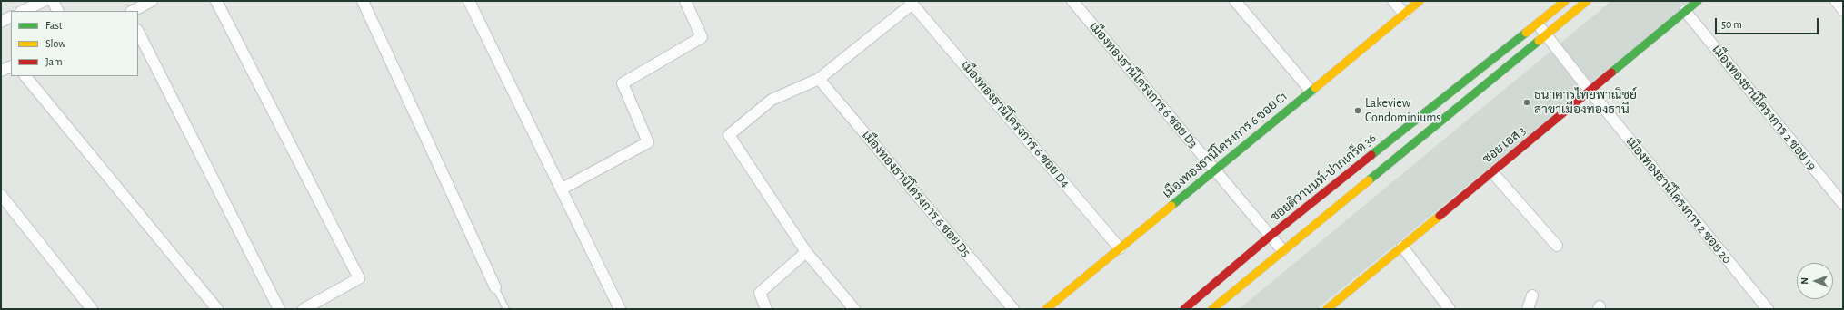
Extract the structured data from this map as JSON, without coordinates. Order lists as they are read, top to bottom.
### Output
{
  "streets": {
    "street": [
      "เมืองทองธานีโครงการ 6 ซอย D3",
      "เมืองทองธานีโครงการ 2 ซอย 19",
      "เมืองทองธานีโครงการ 6 ซอย D4",
      "เมืองทองธานีโครงการ 6 ซอย C1",
      "ซอย เอส 3",
      "ซอยติวานนท์-ปากเกร็ด 36",
      "เมืองทองธานีโครงการ 6 ซอย D5",
      "เมืองทองธานีโครงการ 2 ซอย 20"
    ]
  },
  "crossings": [
    ["เมืองทองธานีโครงการ 6 ซอย D3", "เมืองทองธานีโครงการ 6 ซอย C1"],
    ["เมืองทองธานีโครงการ 6 ซอย D3", "ซอยติวานนท์-ปากเกร็ด 36"],
    ["เมืองทองธานีโครงการ 2 ซอย 19", "ซอย เอส 3"],
    ["เมืองทองธานีโครงการ 6 ซอย D4", "เมืองทองธานีโครงการ 6 ซอย C1"],
    ["ซอย เอส 3", "เมืองทองธานีโครงการ 2 ซอย 20"],
    ["ซอยติวานนท์-ปากเกร็ด 36", "เมืองทองธานีโครงการ 2 ซอย 20"]
  ],
  "places": ["ธนาคารไทยพาณิชย์ สาขาเมืองทองธานี", "Lakeview Condominiums"],
  "legend": ["Fast", "Slow", "Jam"],
  "scale_bar": "50 m",
  "north": "left"
}
